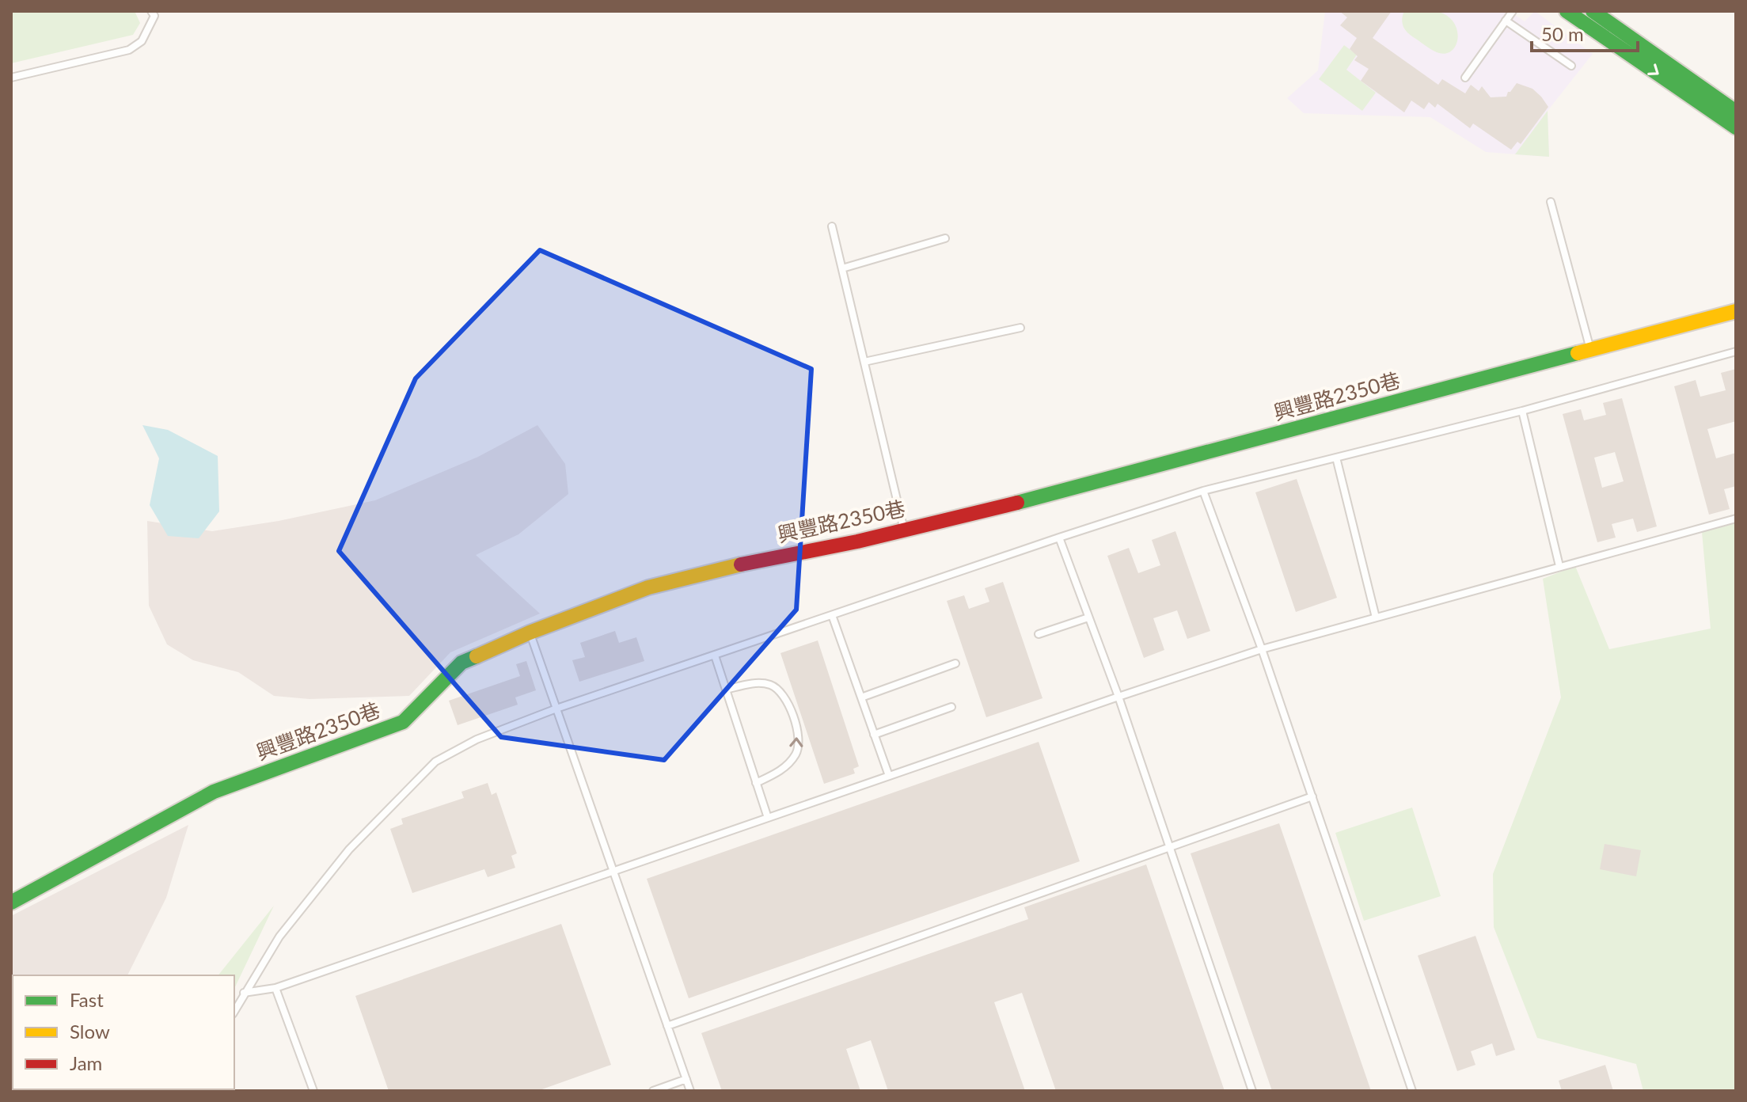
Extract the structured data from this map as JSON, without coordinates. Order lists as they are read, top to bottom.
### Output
{
  "streets": {
    "street": ["興豐路2350巷"]
  },
  "legend": ["Fast", "Slow", "Jam"],
  "scale_bar": "50 m"
}
